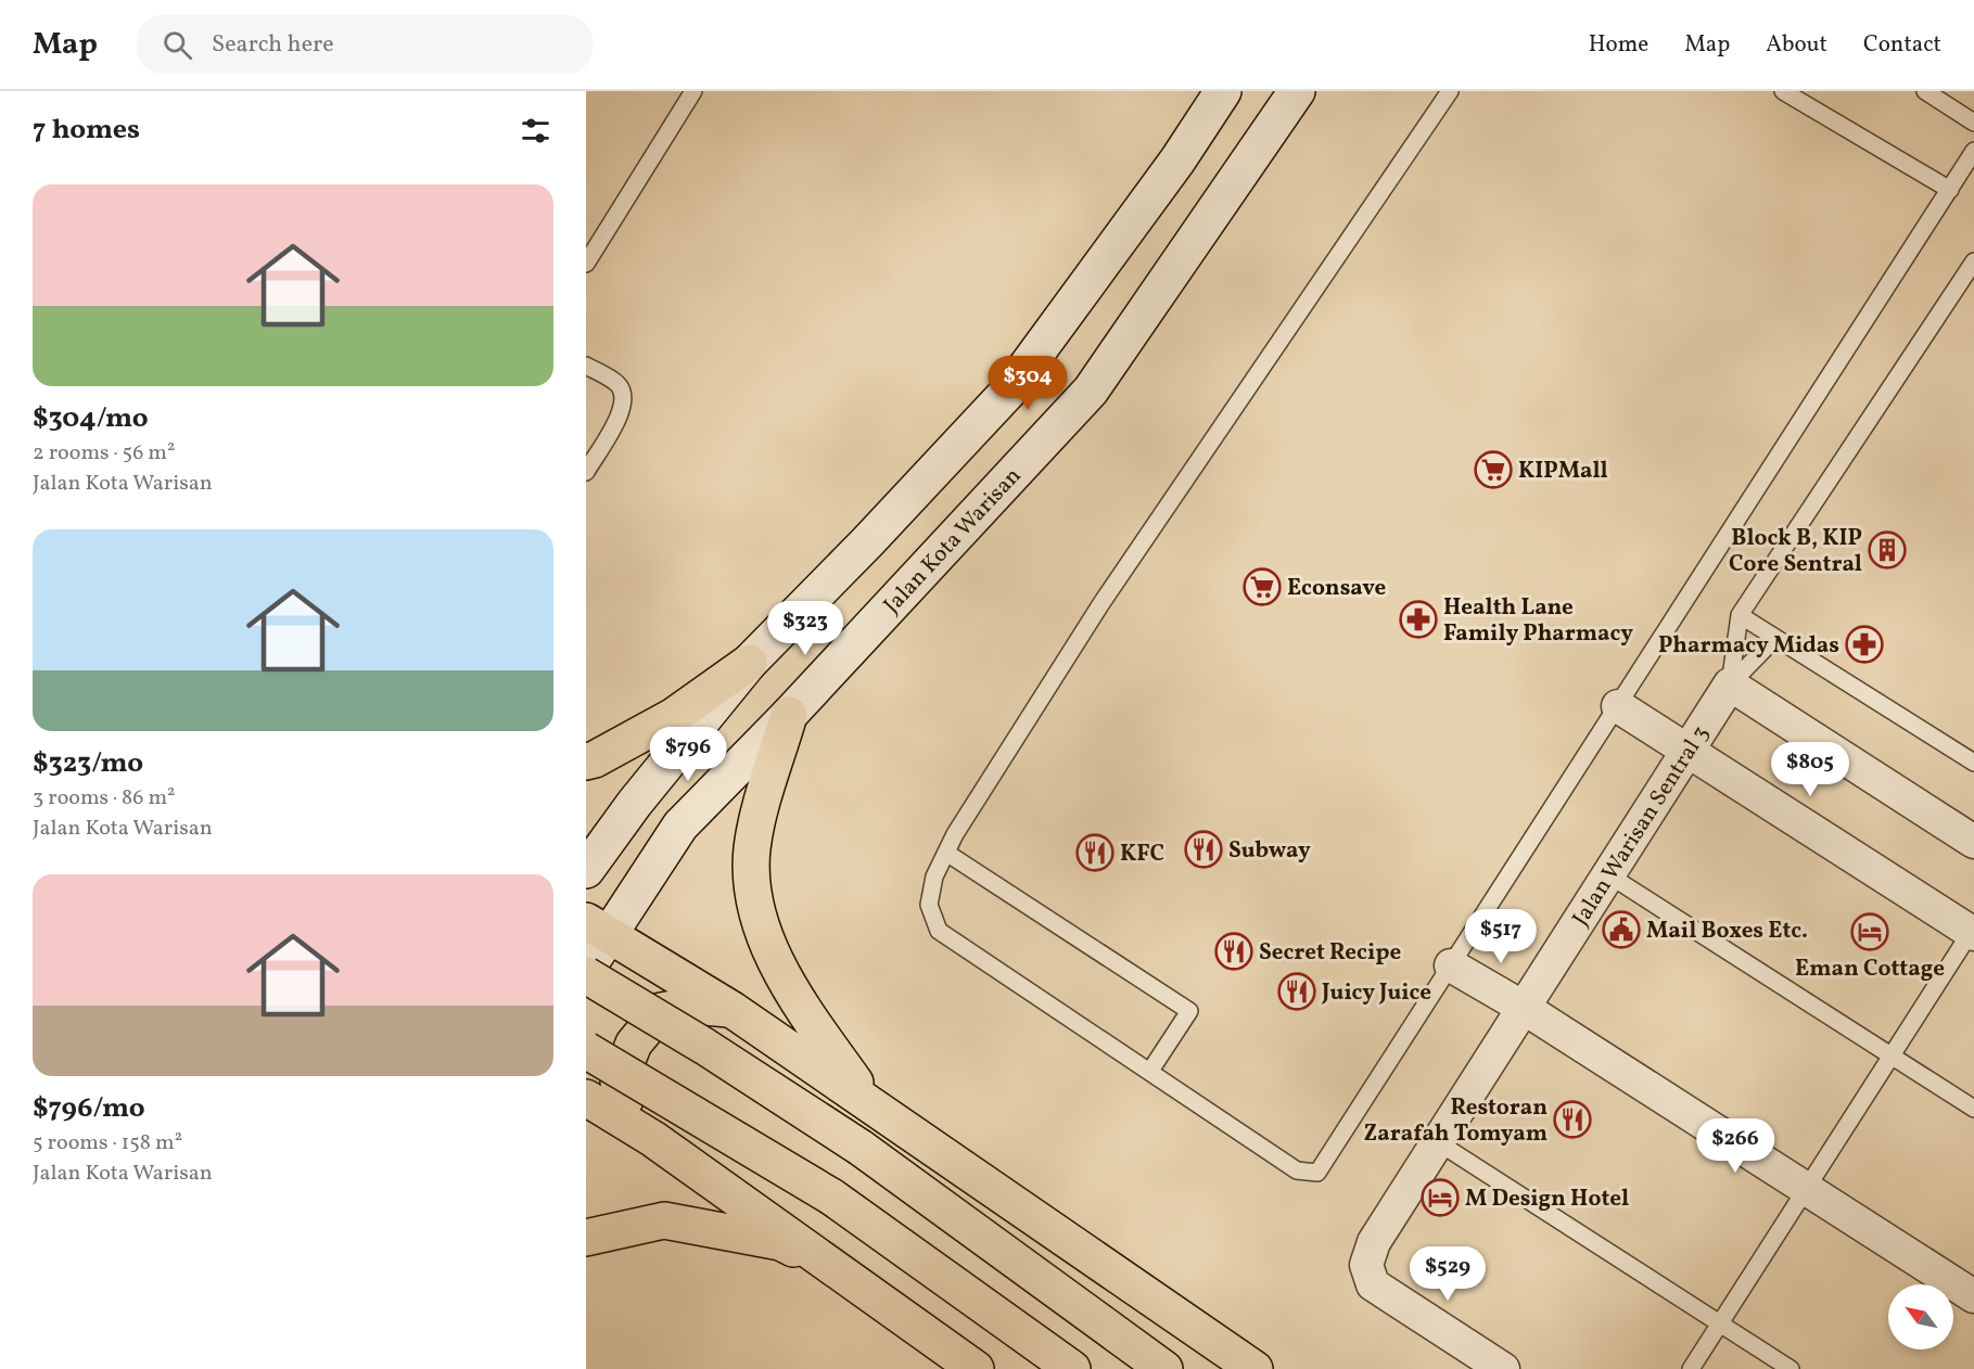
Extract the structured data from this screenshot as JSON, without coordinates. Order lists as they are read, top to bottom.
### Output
{
  "streets": {
    "street": ["Jalan Kota Warisan", "Jalan Warisan Sentral 3"]
  },
  "places": {
    "supermarket": ["KIPMall", "Econsave"],
    "building": ["Block B, KIP Core Sentral"],
    "pharmacy": ["Health Lane Family Pharmacy", "Pharmacy Midas"],
    "restaurant": [
      "Subway",
      "KFC",
      "Secret Recipe",
      "Juicy Juice",
      "Restoran Zarafah Tomyam"
    ],
    "public building": ["Mail Boxes Etc."],
    "hotel": ["Eman Cottage", "M Design Hotel"]
  },
  "north": "top left",
  "page": {
    "header": "Map",
    "search": "Search here",
    "nav": [
      "Home",
      "Map",
      "About",
      "Contact"
    ],
    "heading": "7 homes",
    "list": [
      {
        "name": "$304/mo",
        "note": "2 rooms · 56 m² · Jalan Kota Warisan"
      },
      {
        "name": "$323/mo",
        "note": "3 rooms · 86 m² · Jalan Kota Warisan"
      },
      {
        "name": "$796/mo",
        "note": "5 rooms · 158 m² · Jalan Kota Warisan"
      }
    ],
    "price": [
      "$304",
      "$323",
      "$796",
      "$805",
      "$517",
      "$266",
      "$529"
    ]
  }
}
